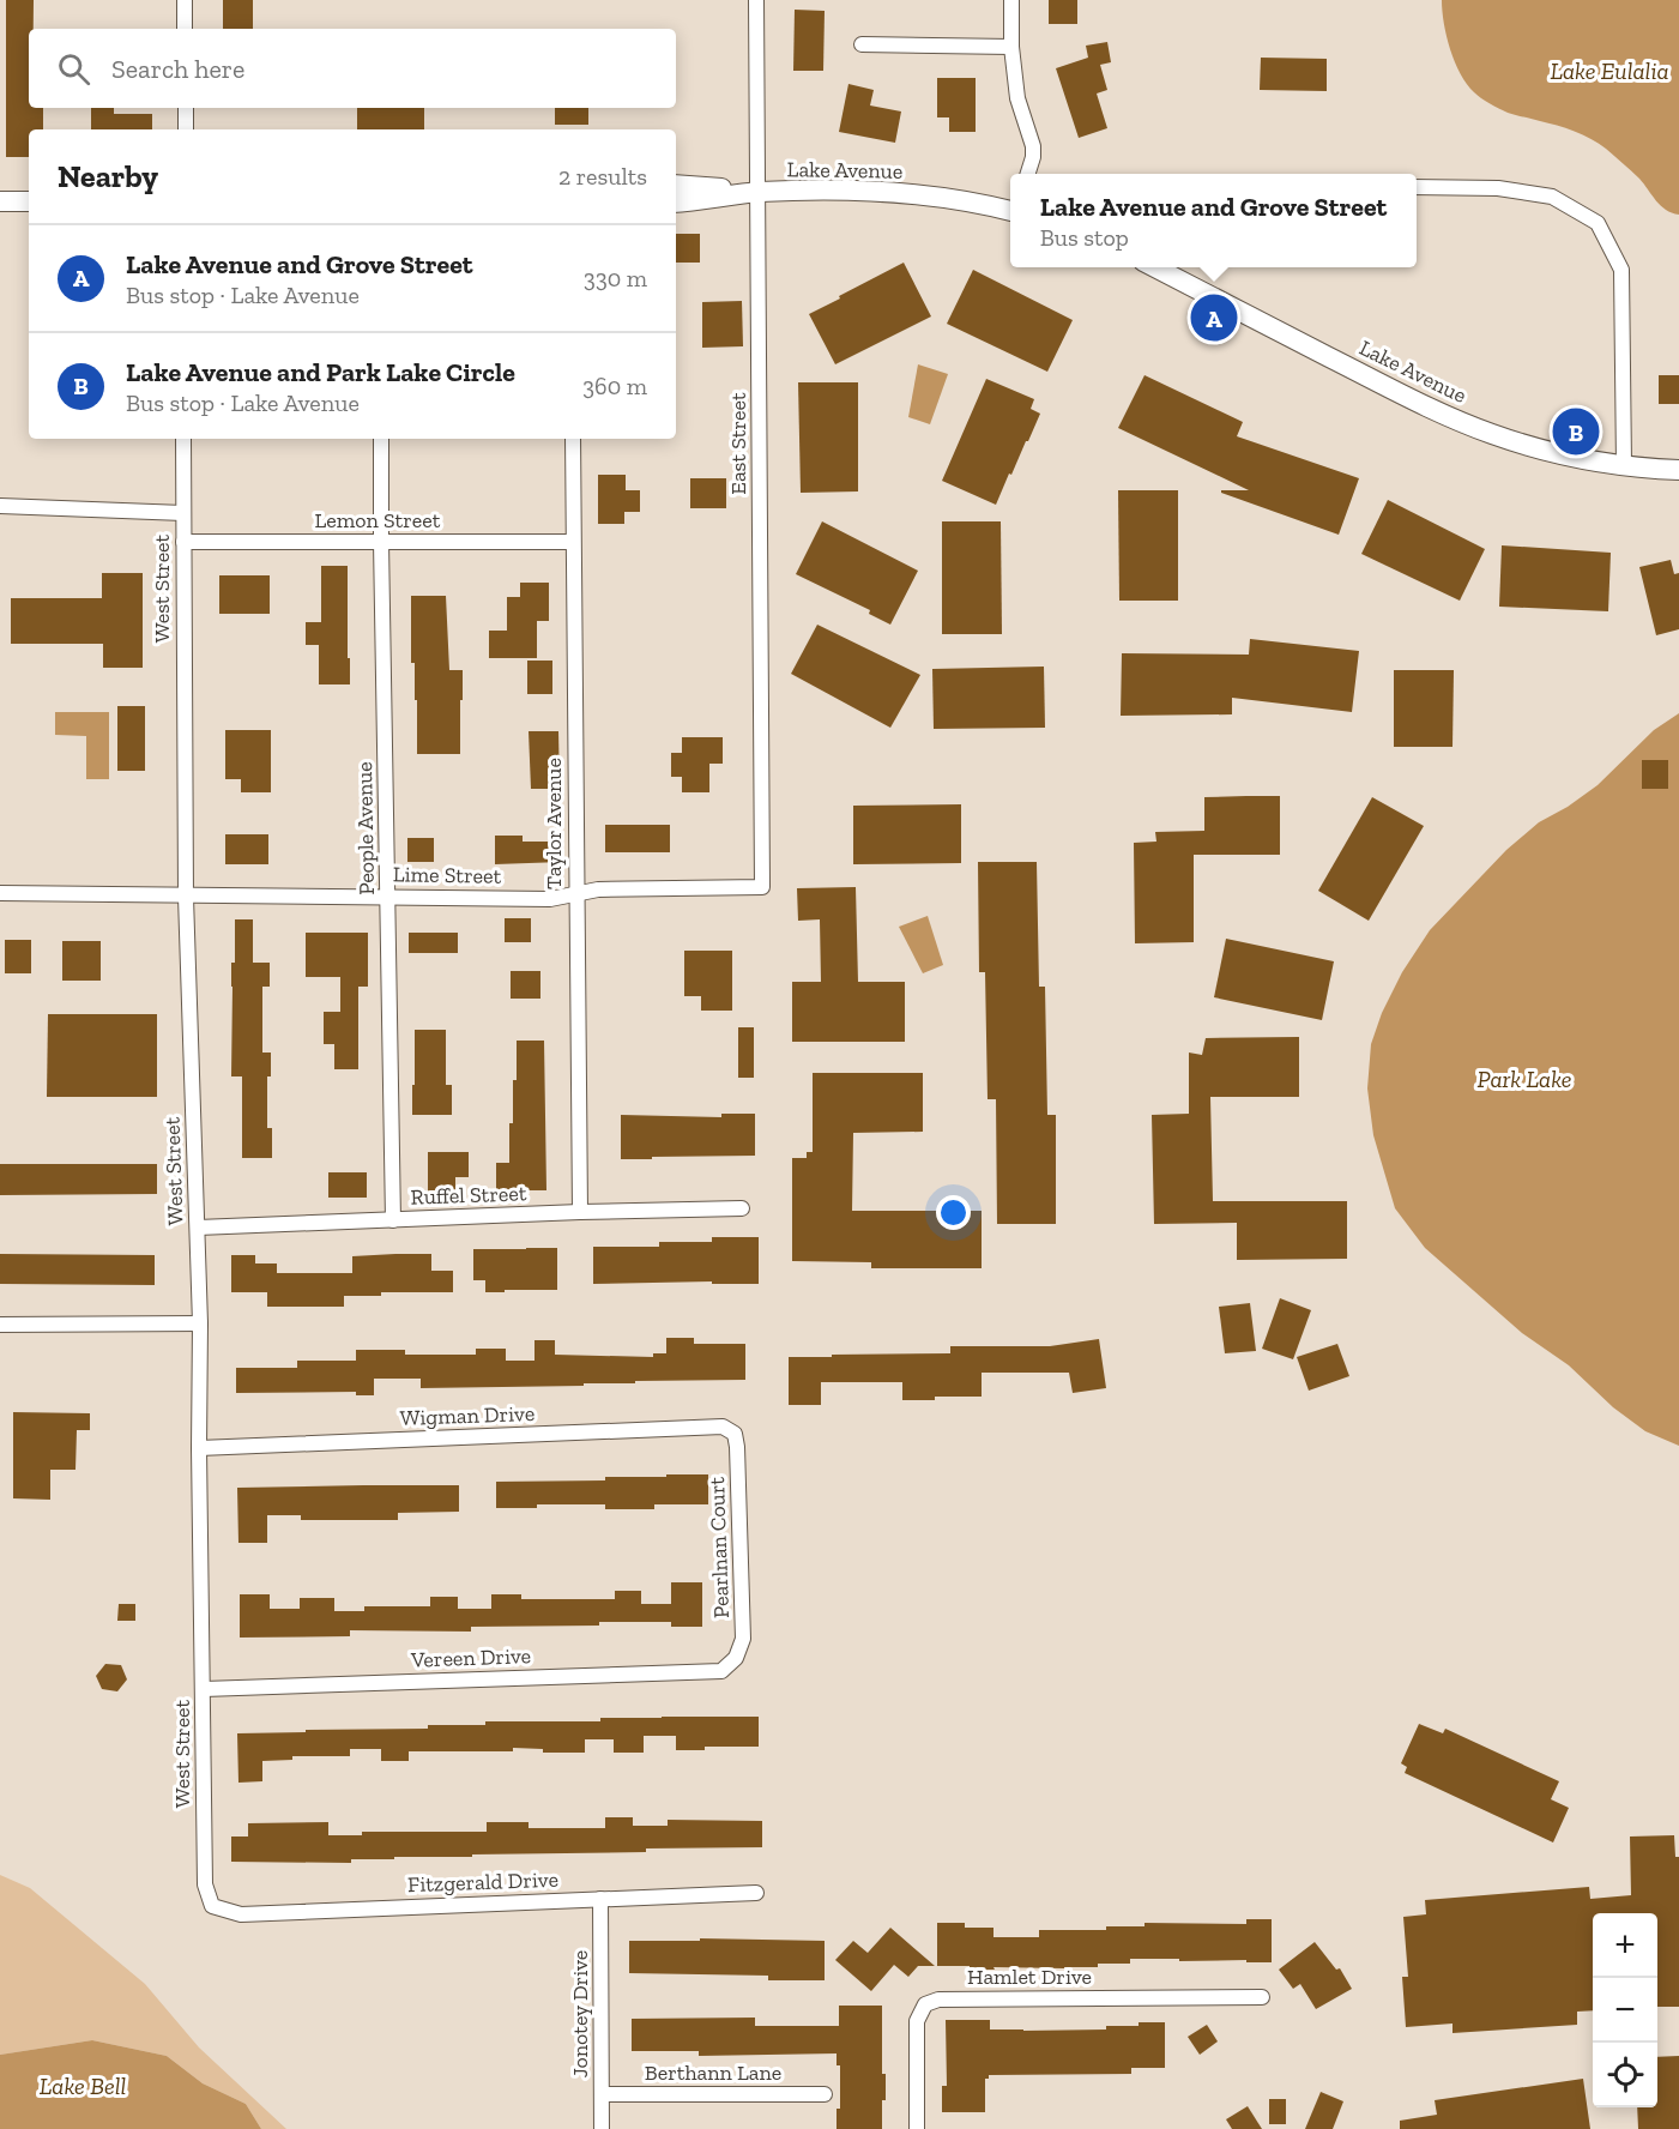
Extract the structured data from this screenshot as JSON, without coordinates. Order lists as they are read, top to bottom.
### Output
{
  "streets": {
    "main road": ["Lake Avenue"],
    "street": [
      "East Street",
      "Lemon Street",
      "West Street",
      "Taylor Avenue",
      "People Avenue",
      "Lime Street",
      "Ruffel Street",
      "Wigman Drive",
      "Pearlnan Court",
      "Vereen Drive",
      "Fitzgerald Drive",
      "Hamlet Drive",
      "Jonotey Drive",
      "Berthann Lane"
    ]
  },
  "crossings": [
    ["Lake Avenue", "East Street"],
    ["East Street", "Lime Street"],
    ["Lemon Street", "West Street"],
    ["Lemon Street", "Taylor Avenue"],
    ["Lemon Street", "People Avenue"],
    ["West Street", "Lime Street"],
    ["West Street", "Ruffel Street"],
    ["West Street", "Wigman Drive"],
    ["West Street", "Vereen Drive"],
    ["West Street", "Fitzgerald Drive"],
    ["Taylor Avenue", "Lime Street"],
    ["Taylor Avenue", "Ruffel Street"],
    ["People Avenue", "Lime Street"],
    ["People Avenue", "Ruffel Street"],
    ["Wigman Drive", "Pearlnan Court"],
    ["Pearlnan Court", "Vereen Drive"],
    ["Fitzgerald Drive", "Jonotey Drive"],
    ["Jonotey Drive", "Berthann Lane"]
  ],
  "water": ["Lake Eulalia", "Park Lake", "Lake Bell"],
  "page": {
    "search": "Search here",
    "heading": ["Nearby", "2 results"],
    "popup": ["Lake Avenue and Grove Street", "Bus stop"],
    "list": [
      {
        "mark": "A",
        "name": "Lake Avenue and Grove Street",
        "note": "Bus stop · Lake Avenue",
        "value": "330 m"
      },
      {
        "mark": "B",
        "name": "Lake Avenue and Park Lake Circle",
        "note": "Bus stop · Lake Avenue",
        "value": "360 m"
      }
    ],
    "pins": ["A", "B"],
    "map_buttons": ["+", "−"]
  }
}
